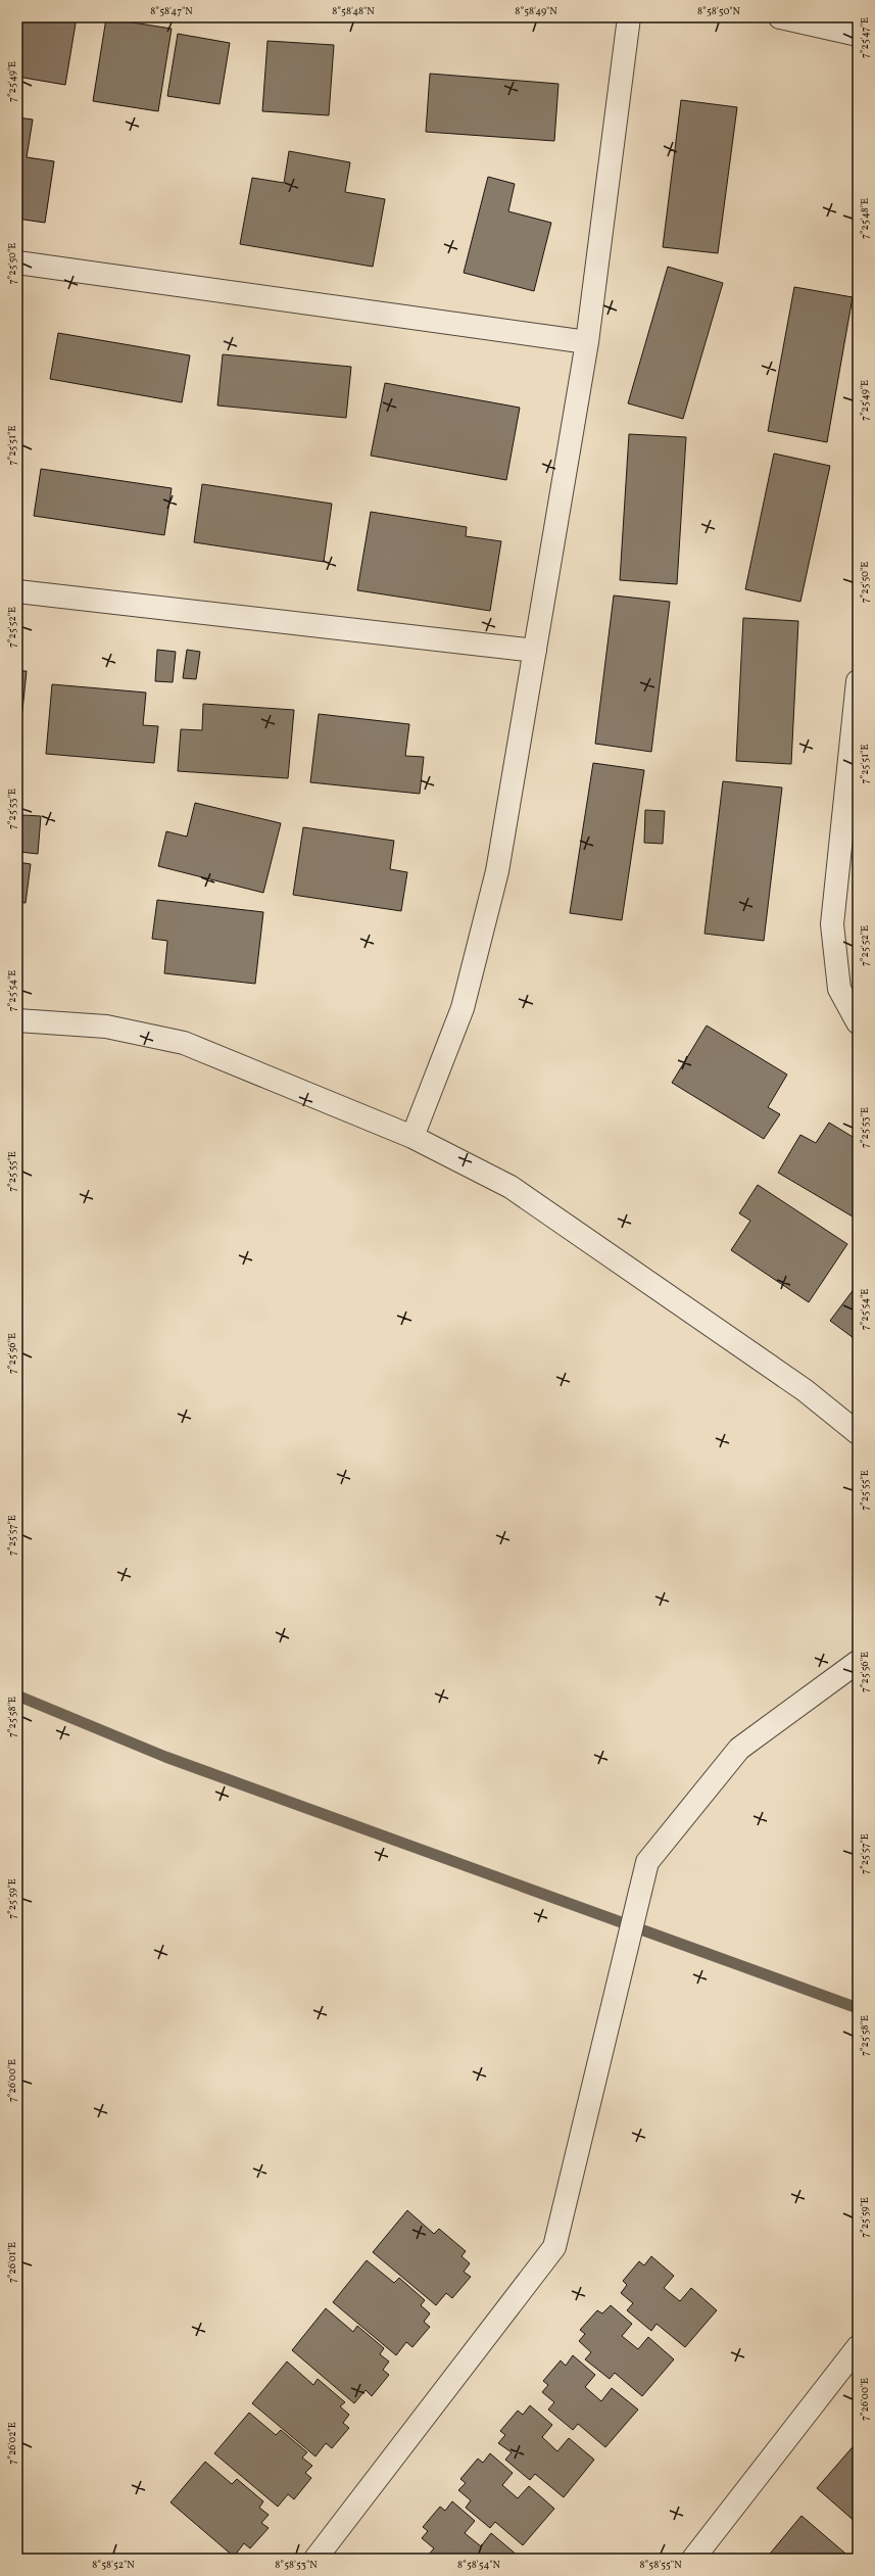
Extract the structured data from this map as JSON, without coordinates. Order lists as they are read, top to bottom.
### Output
{
  "coordinates": [
    "8°58'47\"N",
    "8°58'48\"N",
    "8°58'49\"N",
    "8°58'50\"N",
    "7°25'47\"E",
    "7°25'49\"E",
    "7°25'48\"E",
    "7°25'50\"E",
    "7°25'51\"E",
    "7°25'52\"E",
    "7°25'53\"E",
    "7°25'54\"E",
    "7°25'55\"E",
    "7°25'56\"E",
    "7°25'57\"E",
    "7°25'58\"E",
    "7°25'59\"E",
    "7°26'00\"E",
    "7°26'01\"E",
    "7°26'02\"E",
    "8°58'52\"N",
    "8°58'53\"N",
    "8°58'54\"N",
    "8°58'55\"N"
  ]
}
